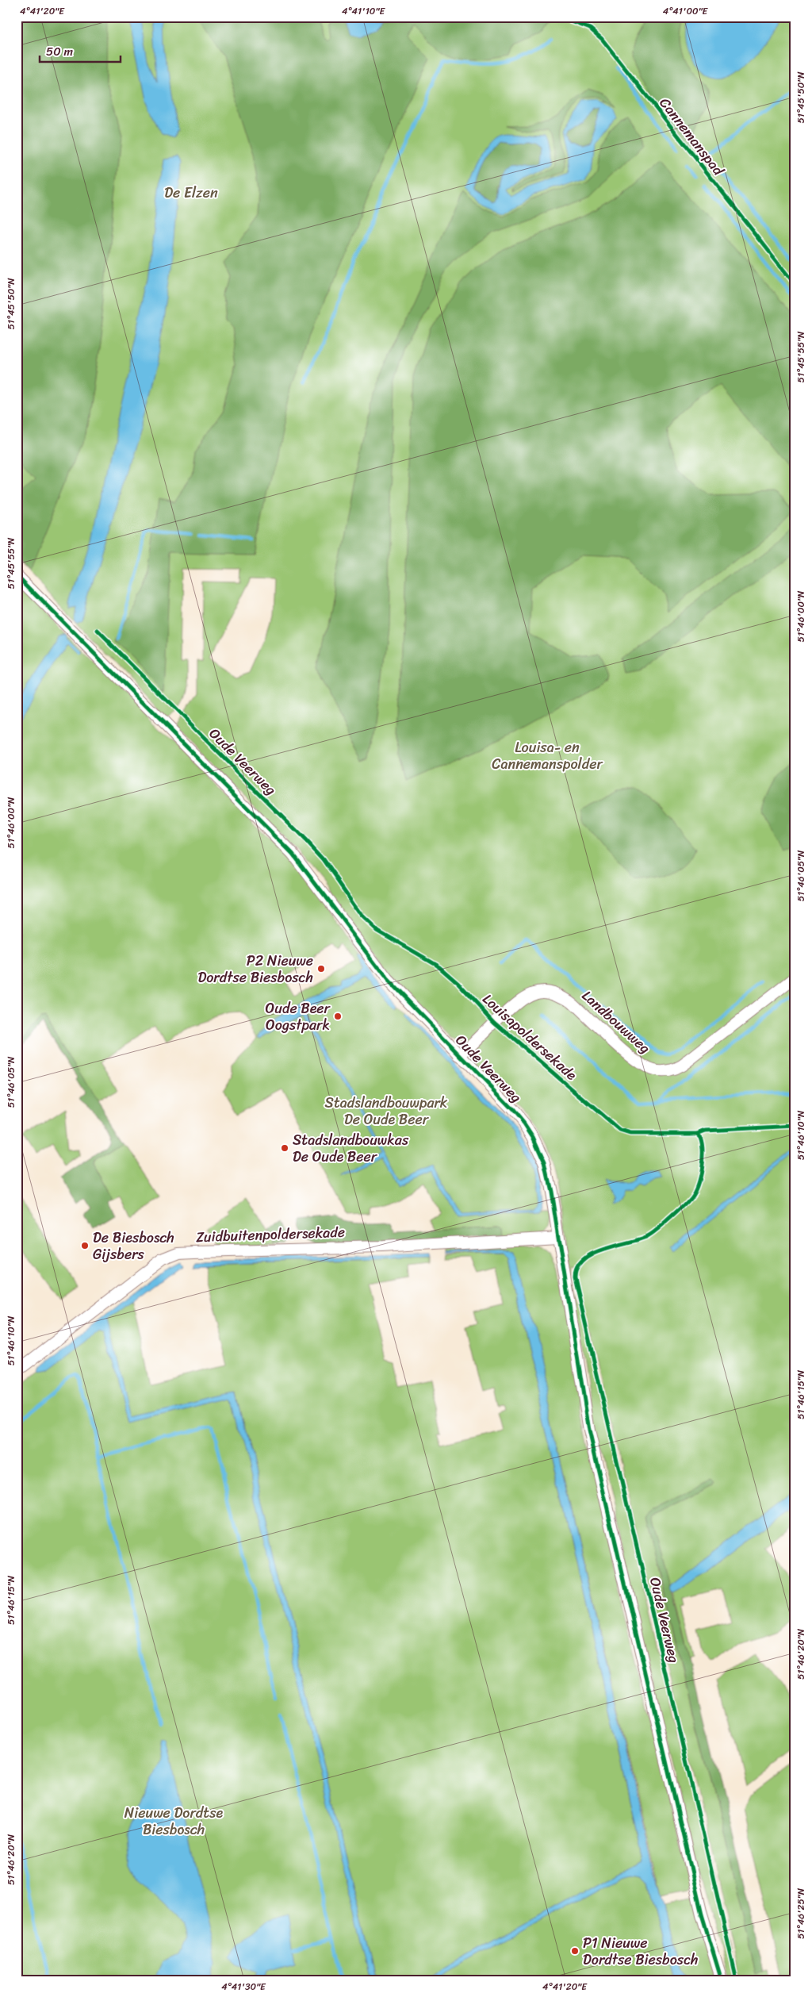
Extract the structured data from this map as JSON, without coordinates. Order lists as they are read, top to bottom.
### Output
{
  "streets": {
    "street": ["Oude Veerweg", "Landbouwweg", "Zuidbuitenpoldersekade"],
    "cycle path": ["Cannemanspad", "Louisapoldersekade"]
  },
  "crossings": [
    ["Oude Veerweg", "Landbouwweg"],
    ["Oude Veerweg", "Zuidbuitenpoldersekade"]
  ],
  "parks": [
    "De Elzen",
    "Louisa- en Cannemanspolder",
    "Stadslandbouwpark De Oude Beer",
    "Nieuwe Dordtse Biesbosch"
  ],
  "places": [
    "P2 Nieuwe Dordtse Biesbosch",
    "Oude Beer Oogstpark",
    "Stadslandbouwkas De Oude Beer",
    "De Biesbosch Gijsbers",
    "P1 Nieuwe Dordtse Biesbosch"
  ],
  "scale_bar": "50 m",
  "coordinates": [
    "4°41'20\"E",
    "4°41'10\"E",
    "4°41'00\"E",
    "51°45'50\"N",
    "51°45'55\"N",
    "51°46'00\"N",
    "51°46'05\"N",
    "51°46'10\"N",
    "51°46'15\"N",
    "51°46'20\"N",
    "51°46'25\"N",
    "4°41'30\"E"
  ]
}
